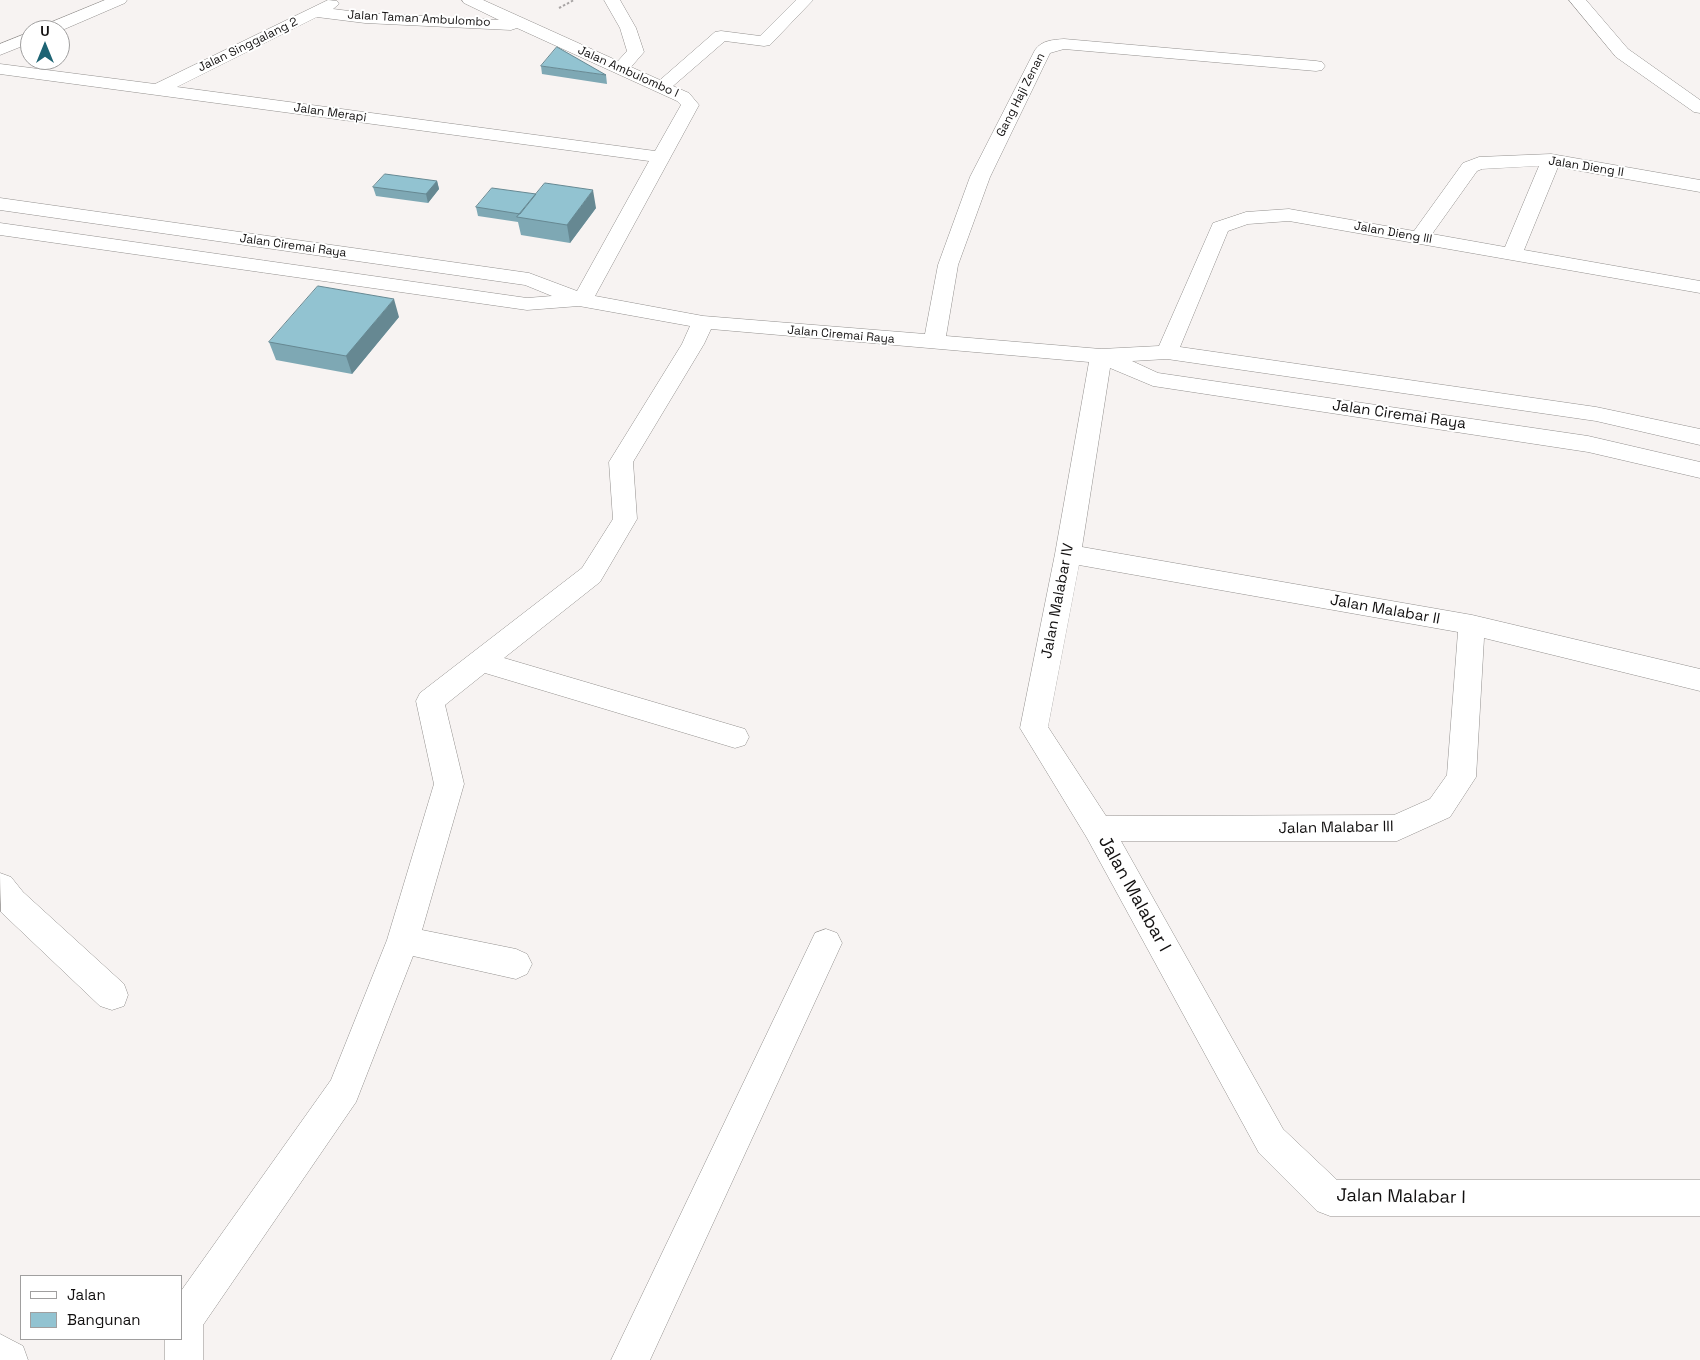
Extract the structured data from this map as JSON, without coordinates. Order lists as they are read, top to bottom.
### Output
{
  "streets": {
    "street": [
      "Jalan Taman Ambulombo",
      "Jalan Singgalang 2",
      "Jalan Ambulombo I",
      "Gang Haji Zenan",
      "Jalan Merapi",
      "Jalan Dieng II",
      "Jalan Dieng III",
      "Jalan Ciremai Raya",
      "Jalan Malabar IV",
      "Jalan Malabar II",
      "Jalan Malabar III",
      "Jalan Malabar I"
    ]
  },
  "crossings": [
    ["Jalan Taman Ambulombo", "Jalan Singgalang 2"],
    ["Jalan Taman Ambulombo", "Jalan Ambulombo I"],
    ["Jalan Singgalang 2", "Jalan Merapi"],
    ["Jalan Ambulombo I", "Jalan Merapi"],
    ["Jalan Ambulombo I", "Jalan Ciremai Raya"],
    ["Gang Haji Zenan", "Jalan Ciremai Raya"],
    ["Jalan Dieng II", "Jalan Dieng III"],
    ["Jalan Dieng III", "Jalan Ciremai Raya"],
    ["Jalan Ciremai Raya", "Jalan Malabar IV"],
    ["Jalan Malabar IV", "Jalan Malabar II"],
    ["Jalan Malabar IV", "Jalan Malabar III"],
    ["Jalan Malabar IV", "Jalan Malabar I"],
    ["Jalan Malabar II", "Jalan Malabar III"],
    ["Jalan Malabar III", "Jalan Malabar I"]
  ],
  "legend": ["Jalan", "Bangunan"],
  "north": "top"
}
